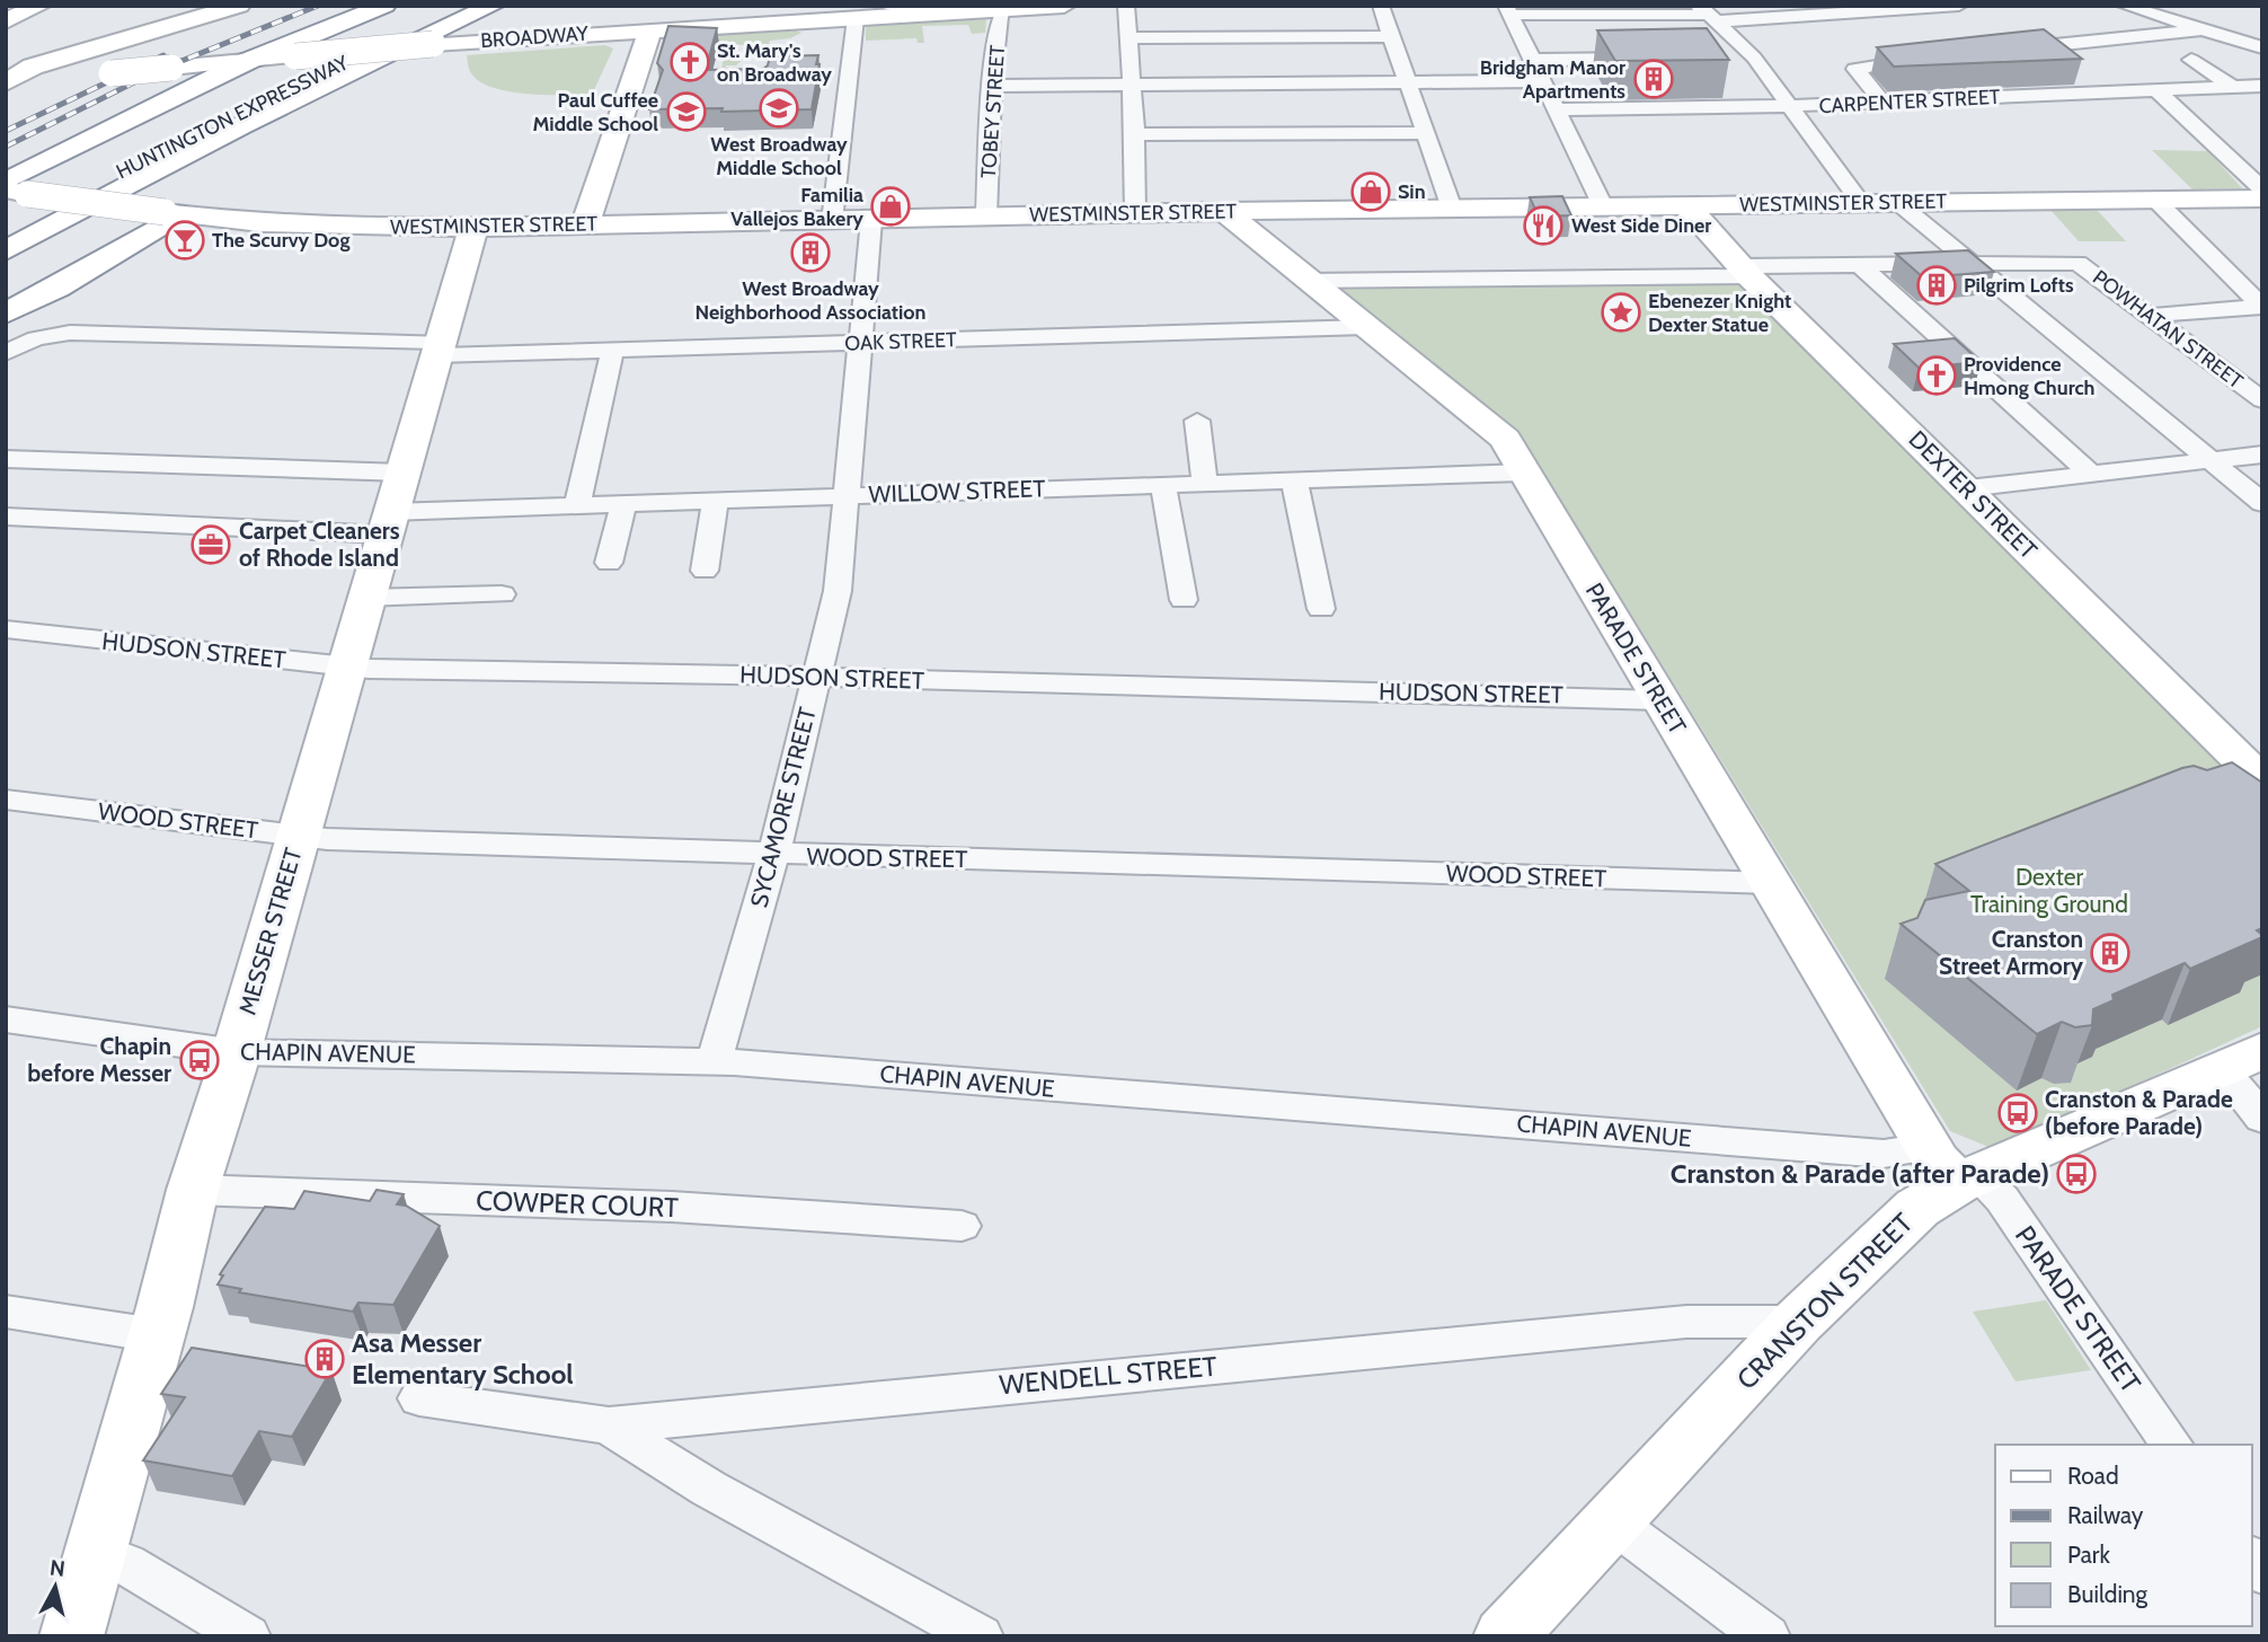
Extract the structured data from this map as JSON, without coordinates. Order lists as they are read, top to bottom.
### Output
{
  "streets": {
    "main road": [
      "BROADWAY",
      "HUNTINGTON EXPRESSWAY",
      "WESTMINSTER STREET",
      "DEXTER STREET",
      "PARADE STREET",
      "MESSER STREET",
      "CRANSTON STREET"
    ],
    "street": [
      "CARPENTER STREET",
      "TOBEY STREET",
      "POWHATAN STREET",
      "OAK STREET",
      "WILLOW STREET",
      "HUDSON STREET",
      "SYCAMORE STREET",
      "WOOD STREET",
      "CHAPIN AVENUE",
      "COWPER COURT",
      "WENDELL STREET"
    ]
  },
  "crossings": [
    ["BROADWAY", "TOBEY STREET"],
    ["BROADWAY", "HUNTINGTON EXPRESSWAY"],
    ["TOBEY STREET", "WESTMINSTER STREET"],
    ["WESTMINSTER STREET", "DEXTER STREET"],
    ["WESTMINSTER STREET", "PARADE STREET"],
    ["WESTMINSTER STREET", "SYCAMORE STREET"],
    ["WESTMINSTER STREET", "MESSER STREET"],
    ["POWHATAN STREET", "DEXTER STREET"],
    ["POWHATAN STREET", "PARADE STREET"],
    ["OAK STREET", "PARADE STREET"],
    ["OAK STREET", "SYCAMORE STREET"],
    ["OAK STREET", "MESSER STREET"],
    ["WILLOW STREET", "PARADE STREET"],
    ["WILLOW STREET", "SYCAMORE STREET"],
    ["WILLOW STREET", "MESSER STREET"],
    ["HUDSON STREET", "PARADE STREET"],
    ["HUDSON STREET", "SYCAMORE STREET"],
    ["HUDSON STREET", "MESSER STREET"],
    ["PARADE STREET", "WOOD STREET"],
    ["PARADE STREET", "CHAPIN AVENUE"],
    ["PARADE STREET", "CRANSTON STREET"],
    ["SYCAMORE STREET", "WOOD STREET"],
    ["SYCAMORE STREET", "CHAPIN AVENUE"],
    ["WOOD STREET", "MESSER STREET"],
    ["MESSER STREET", "CHAPIN AVENUE"],
    ["MESSER STREET", "COWPER COURT"],
    ["CHAPIN AVENUE", "CRANSTON STREET"],
    ["CRANSTON STREET", "WENDELL STREET"]
  ],
  "parks": ["Dexter Training Ground"],
  "places": {
    "church": ["St. Mary's on Broadway", "Providence Hmong Church"],
    "building": [
      "Bridgham Manor Apartments",
      "West Broadway Neighborhood Association",
      "Pilgrim Lofts",
      "Cranston Street Armory",
      "Asa Messer Elementary School"
    ],
    "school or university": ["West Broadway Middle School", "Paul Cuffee Middle School"],
    "shop": ["Sin", "Familia Vallejos Bakery"],
    "restaurant": ["West Side Diner"],
    "bar": ["The Scurvy Dog"],
    "place": ["Ebenezer Knight Dexter Statue"],
    "office": ["Carpet Cleaners of Rhode Island"],
    "bus stop": ["Chapin before Messer", "Cranston & Parade (before Parade)", "Cranston & Parade (after Parade)"]
  },
  "legend": [
    "Road",
    "Railway",
    "Park",
    "Building"
  ],
  "north": "top"
}
